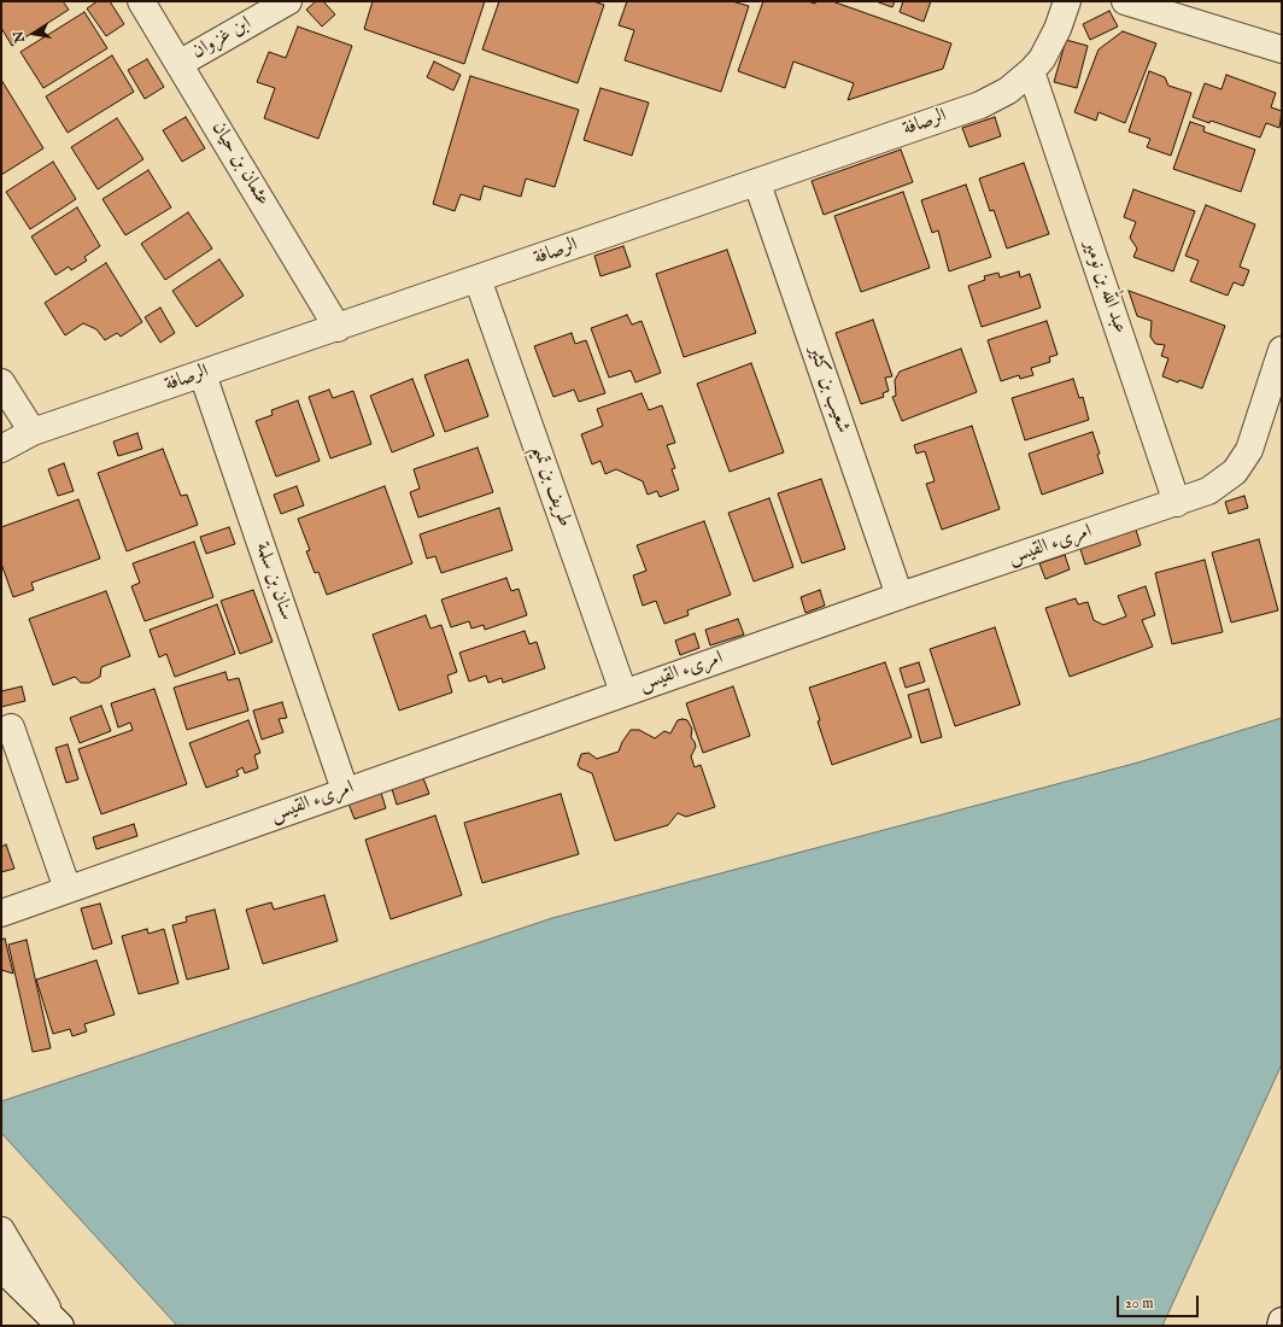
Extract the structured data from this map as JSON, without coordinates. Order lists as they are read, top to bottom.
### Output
{
  "streets": {
    "street": [
      "ابن غزوان",
      "الرصافة",
      "عثمان بن حيان",
      "عبد الله بن نومير",
      "شعيب بن كثير",
      "طريف بن تميم",
      "امرىء القيس",
      "سنان بن سلمة"
    ]
  },
  "crossings": [
    ["ابن غزوان", "عثمان بن حيان"],
    ["الرصافة", "عثمان بن حيان"],
    ["الرصافة", "عبد الله بن نومير"],
    ["الرصافة", "شعيب بن كثير"],
    ["الرصافة", "طريف بن تميم"],
    ["الرصافة", "سنان بن سلمة"],
    ["عبد الله بن نومير", "امرىء القيس"],
    ["شعيب بن كثير", "امرىء القيس"],
    ["طريف بن تميم", "امرىء القيس"],
    ["امرىء القيس", "سنان بن سلمة"]
  ],
  "scale_bar": "20 m",
  "north": "left"
}
